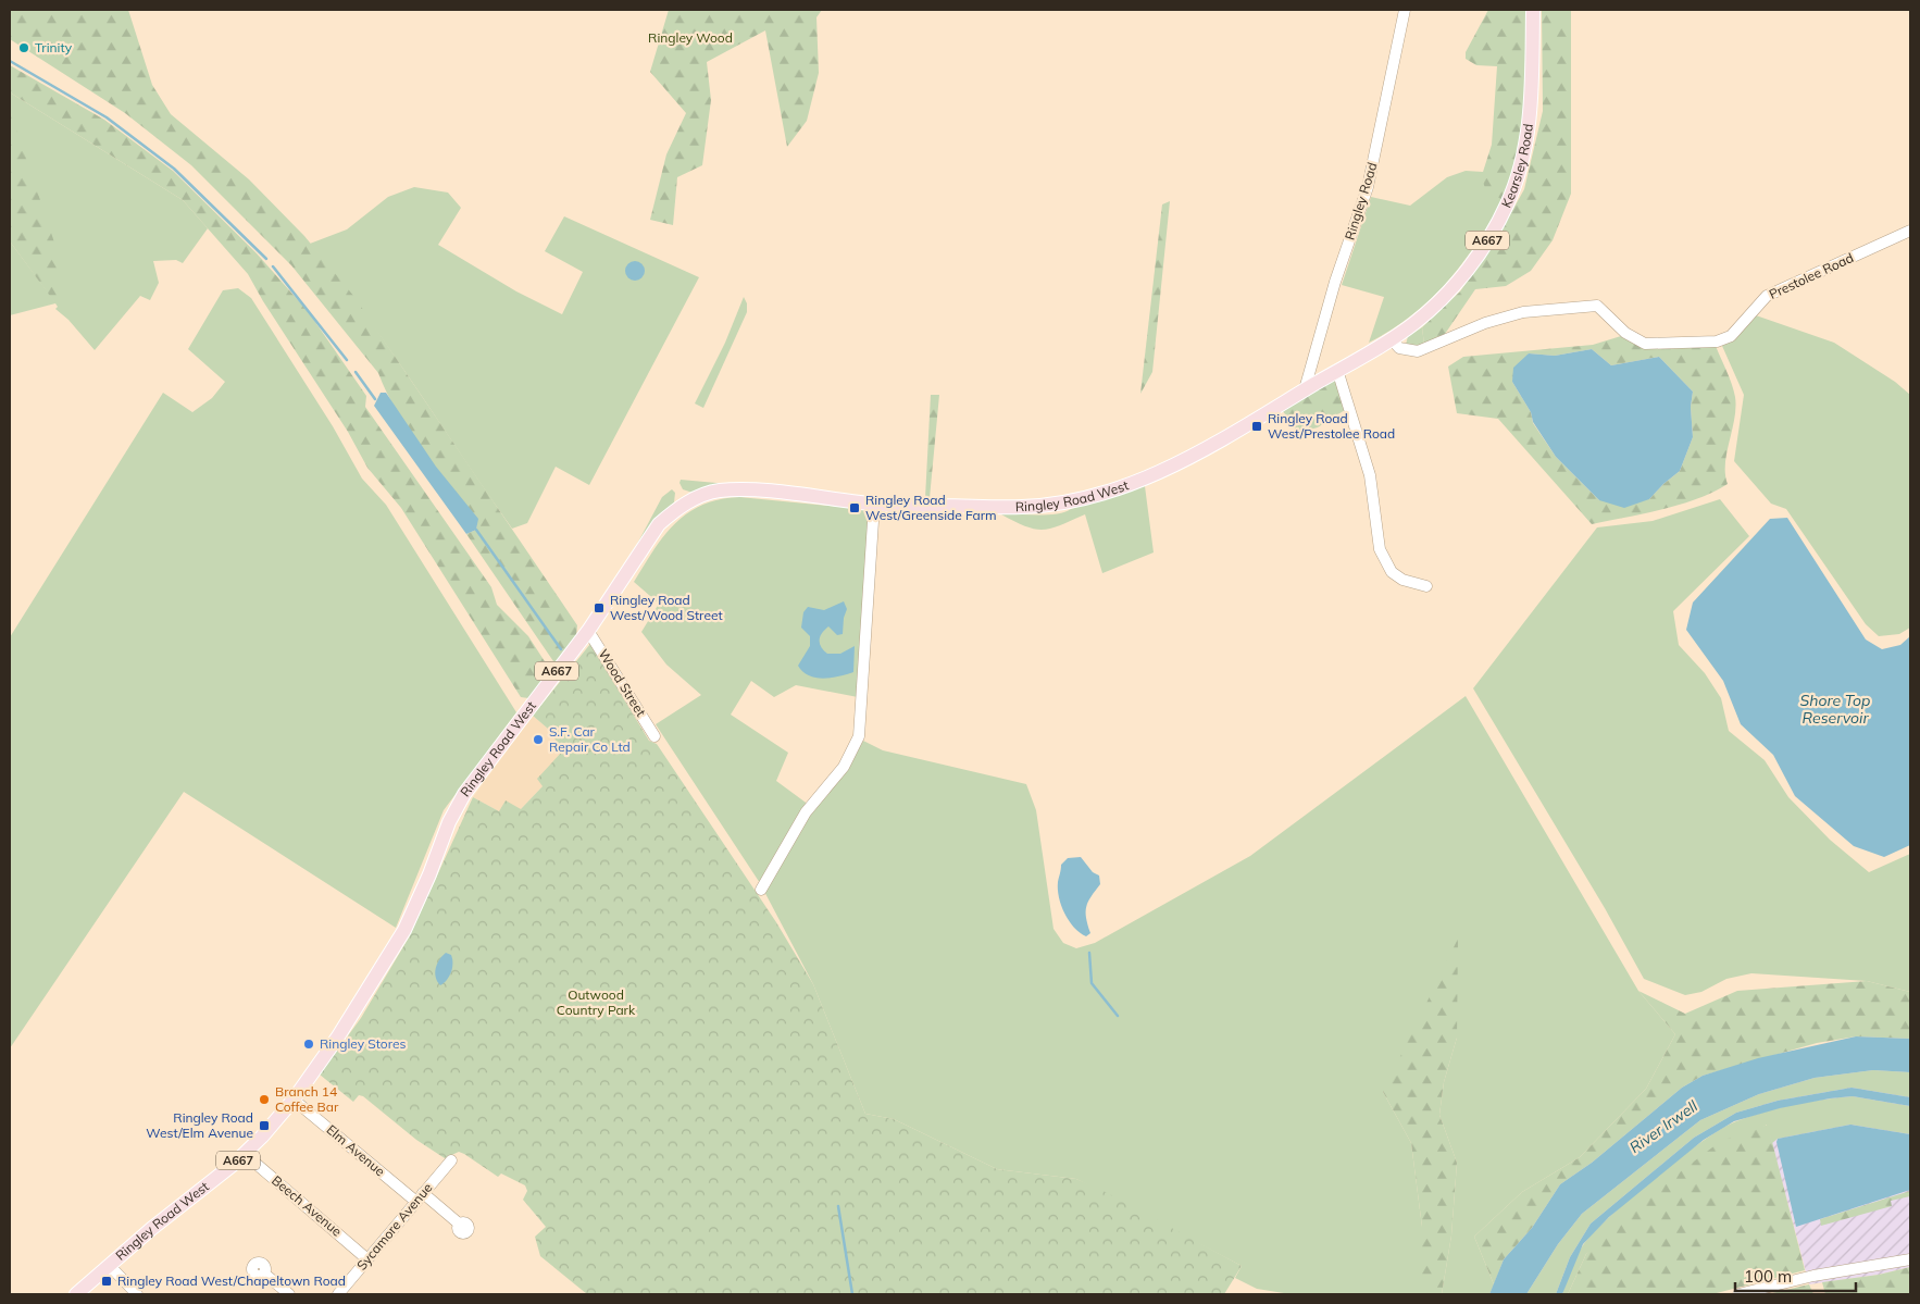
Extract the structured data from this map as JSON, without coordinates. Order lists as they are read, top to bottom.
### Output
{
  "streets": {
    "main road": ["Kearsley Road", "A667", "Ringley Road West"],
    "street": [
      "Ringley Road",
      "Prestolee Road",
      "Wood Street",
      "Elm Avenue",
      "Beech Avenue",
      "Sycamore Avenue"
    ]
  },
  "crossings": [
    ["Kearsley Road", "Ringley Road"],
    ["Kearsley Road", "Prestolee Road"],
    ["Kearsley Road", "Ringley Road West"],
    ["Ringley Road", "Ringley Road West"],
    ["Ringley Road West", "Wood Street"],
    ["Ringley Road West", "Elm Avenue"],
    ["Ringley Road West", "Beech Avenue"],
    ["Elm Avenue", "Sycamore Avenue"],
    ["Beech Avenue", "Sycamore Avenue"]
  ],
  "water": ["Shore Top Reservoir", "River Irwell"],
  "parks": ["Ringley Wood", "Outwood Country Park"],
  "places": {
    "other": [
      "Trinity",
      "S.F. Car Repair Co Ltd",
      "Ringley Stores",
      "Branch 14 Coffee Bar"
    ],
    "transit": [
      "Ringley Road West/Prestolee Road",
      "Ringley Road West/Greenside Farm",
      "Ringley Road West/Wood Street",
      "Ringley Road West/Elm Avenue",
      "Ringley Road West/Chapeltown Road"
    ]
  },
  "scale_bar": "100 m"
}
